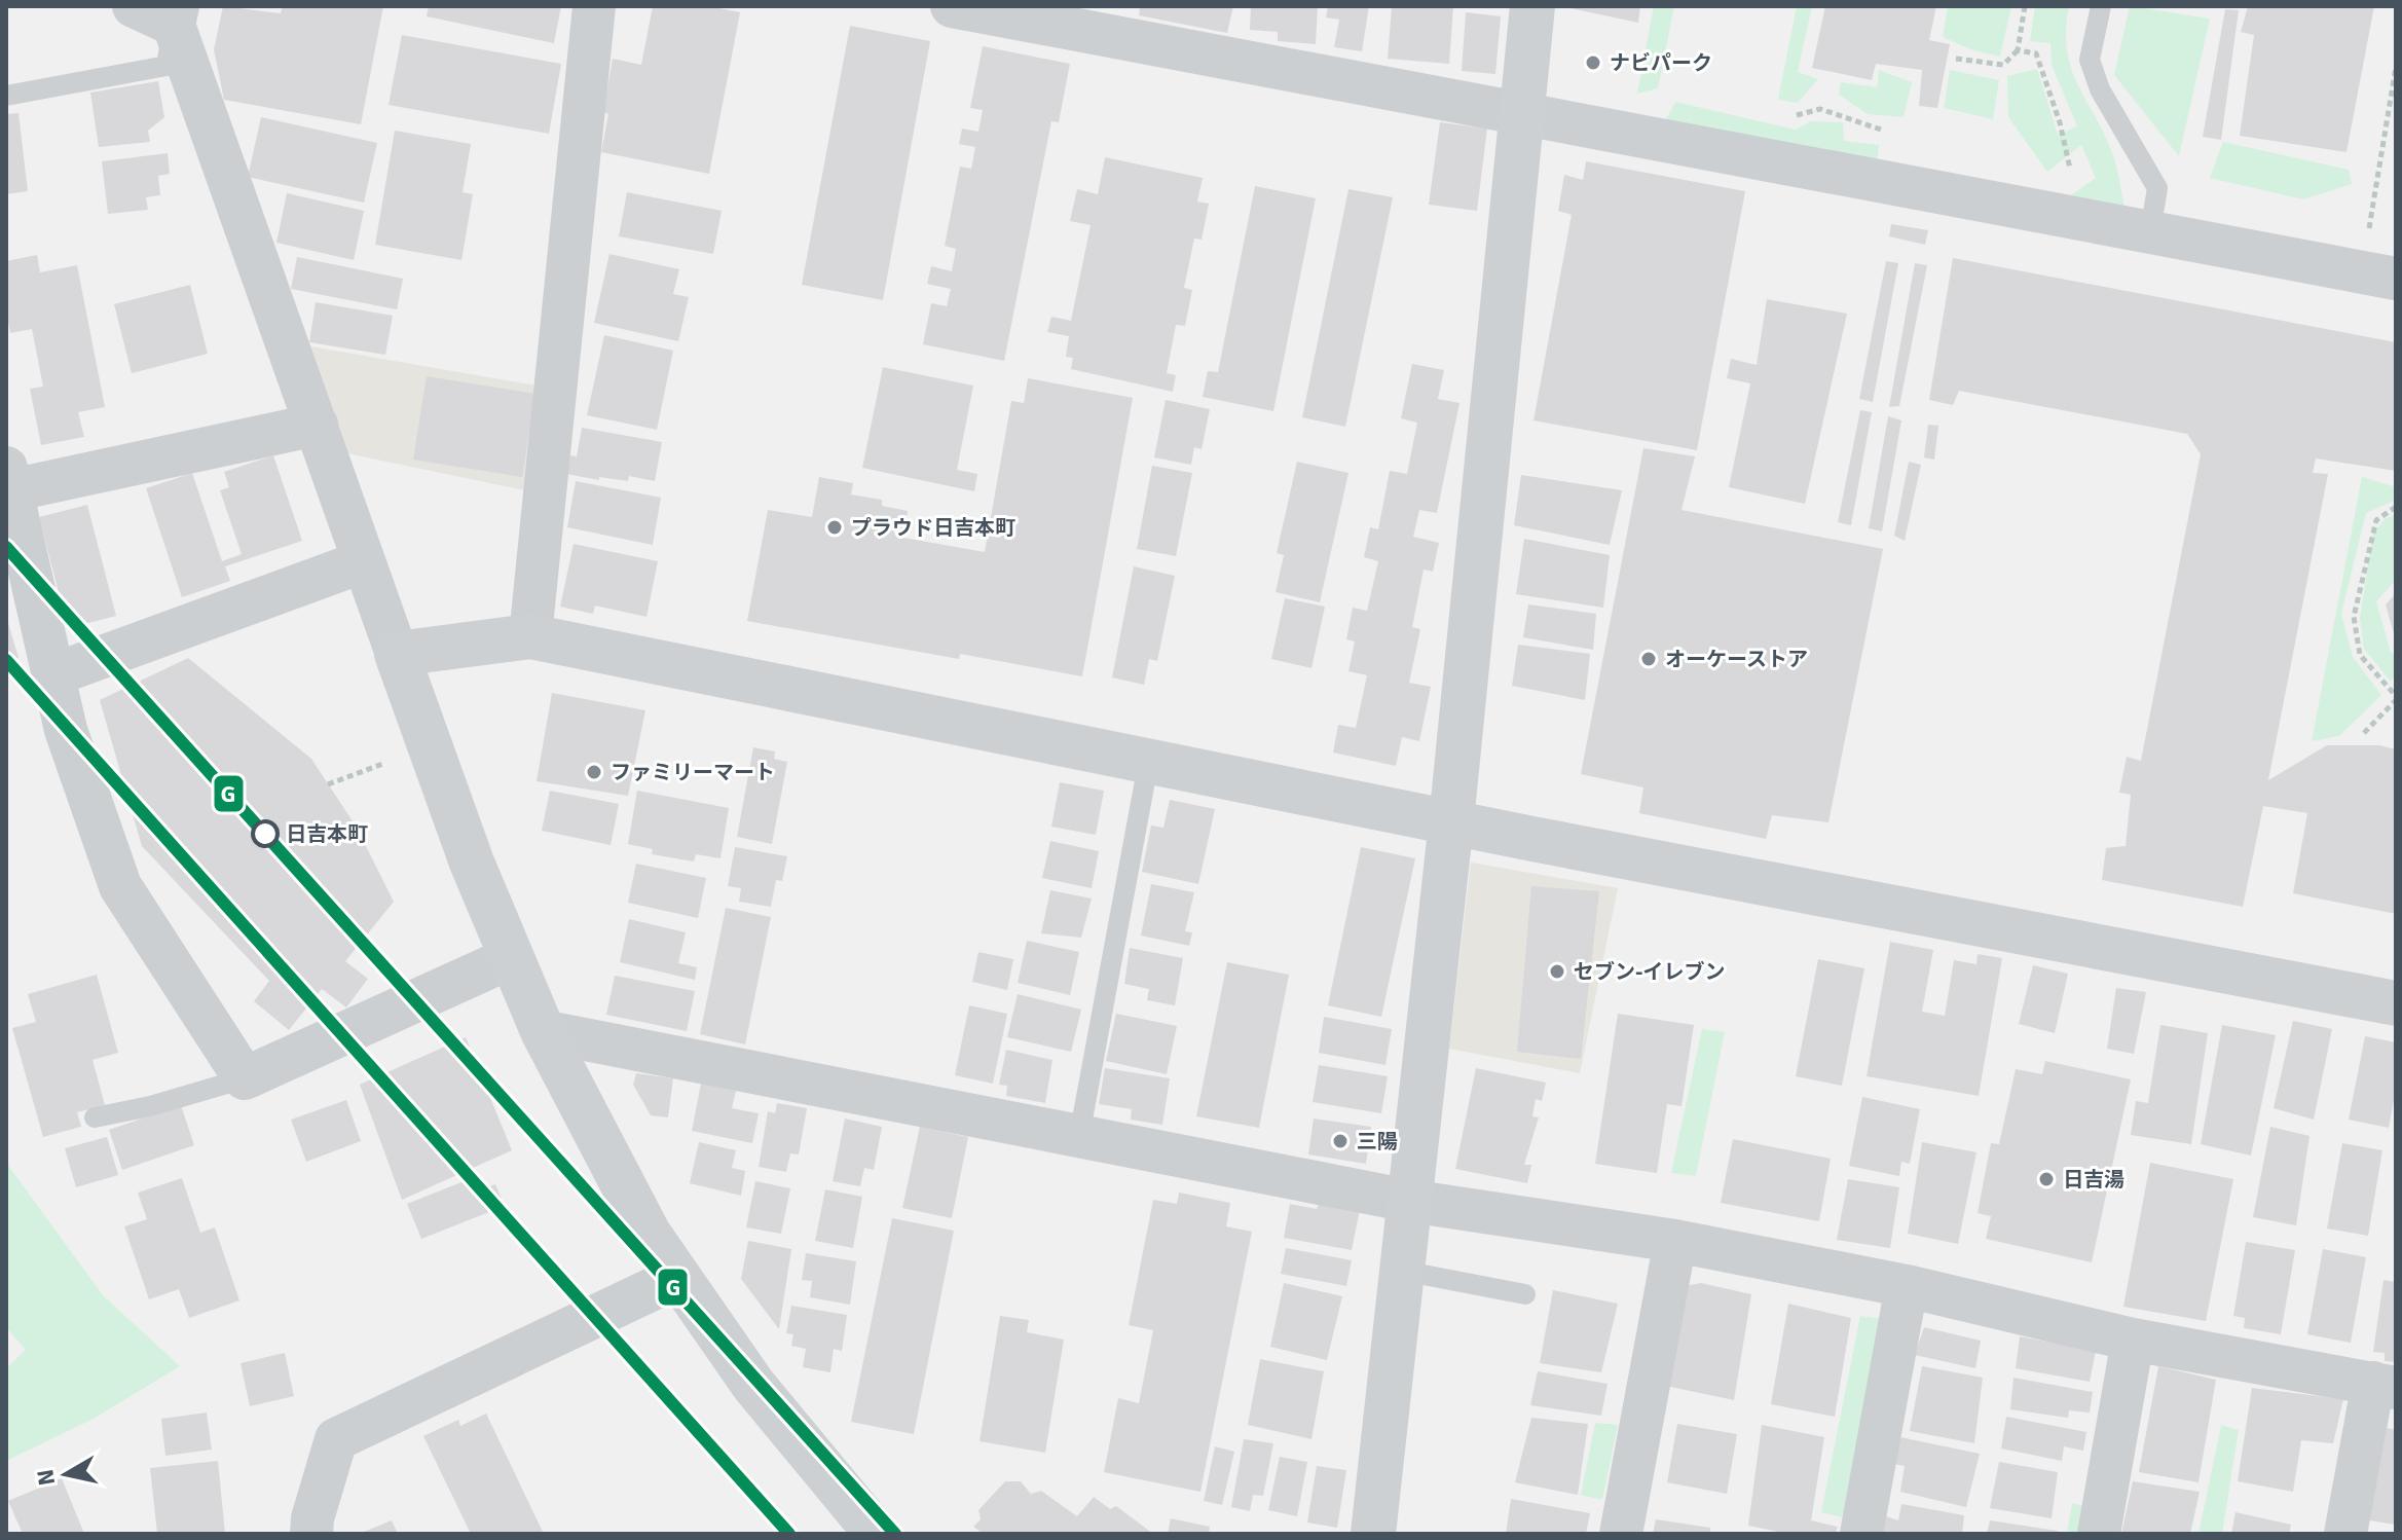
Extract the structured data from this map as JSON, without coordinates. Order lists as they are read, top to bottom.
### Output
{
  "places": [
    "ナビパーク",
    "プラウド日吉本町",
    "オーケーストア",
    "ファミリーマート",
    "日吉本町",
    "セブン-イレブン",
    "三陽",
    "日吉湯"
  ],
  "lines": ["transit line G"],
  "north": "left"
}
